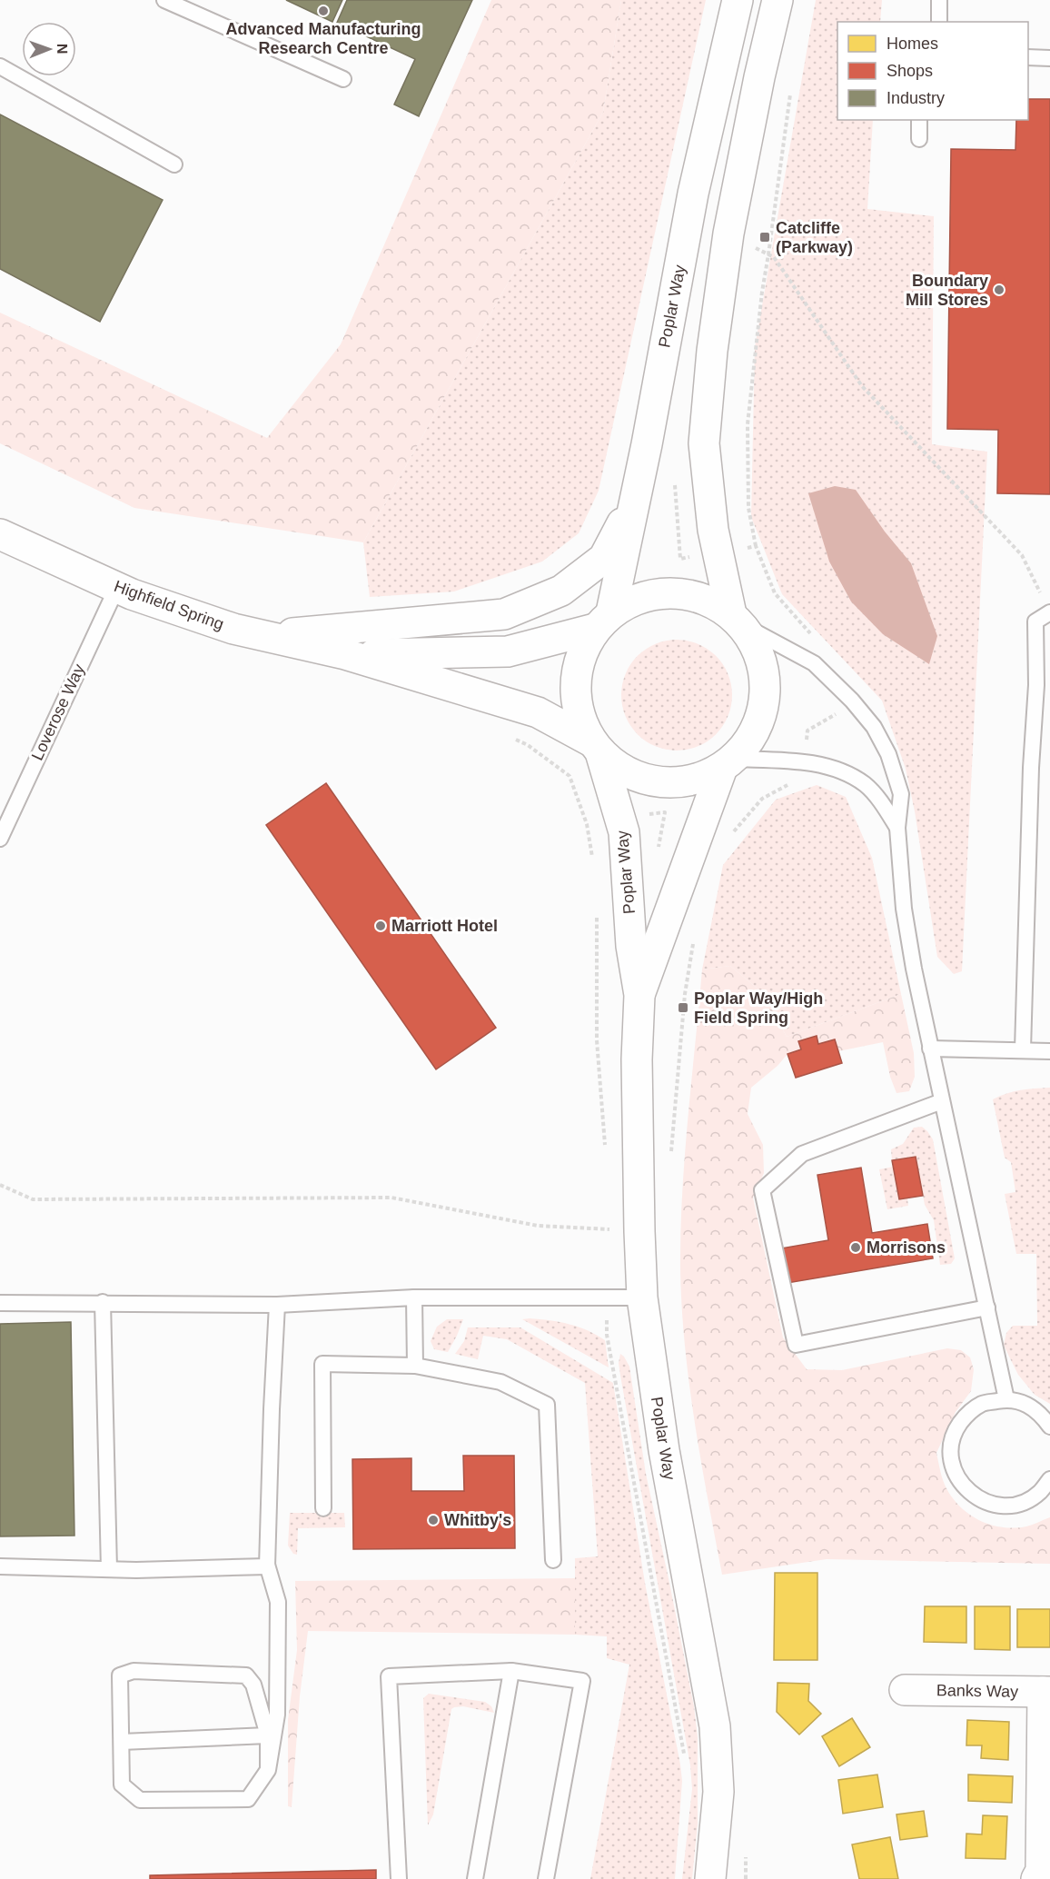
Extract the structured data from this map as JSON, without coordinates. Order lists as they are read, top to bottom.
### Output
{
  "streets": {
    "main road": ["Poplar Way", "Highfield Spring", "Banks Way"],
    "lane": ["Loverose Way"]
  },
  "crossings": [
    ["Poplar Way", "Highfield Spring"],
    ["Highfield Spring", "Loverose Way"]
  ],
  "places": {
    "other": [
      "Advanced Manufacturing Research Centre",
      "Boundary Mill Stores",
      "Marriott Hotel",
      "Morrisons",
      "Whitby's"
    ],
    "transit": ["Catcliffe (Parkway)", "Poplar Way/High Field Spring"]
  },
  "legend": ["Homes", "Shops", "Industry"],
  "north": "right"
}
